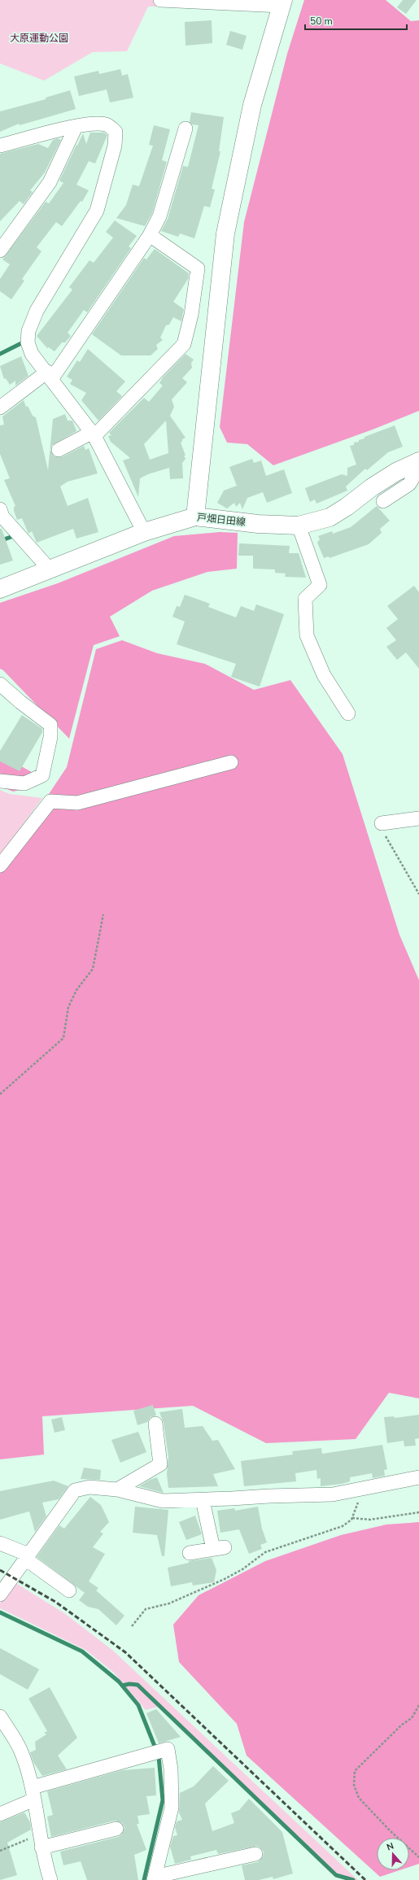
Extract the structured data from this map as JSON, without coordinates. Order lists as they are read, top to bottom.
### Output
{
  "streets": {
    "street": ["戸畑日田線"]
  },
  "parks": ["大原運動公園"],
  "scale_bar": "50 m",
  "north": "top"
}
